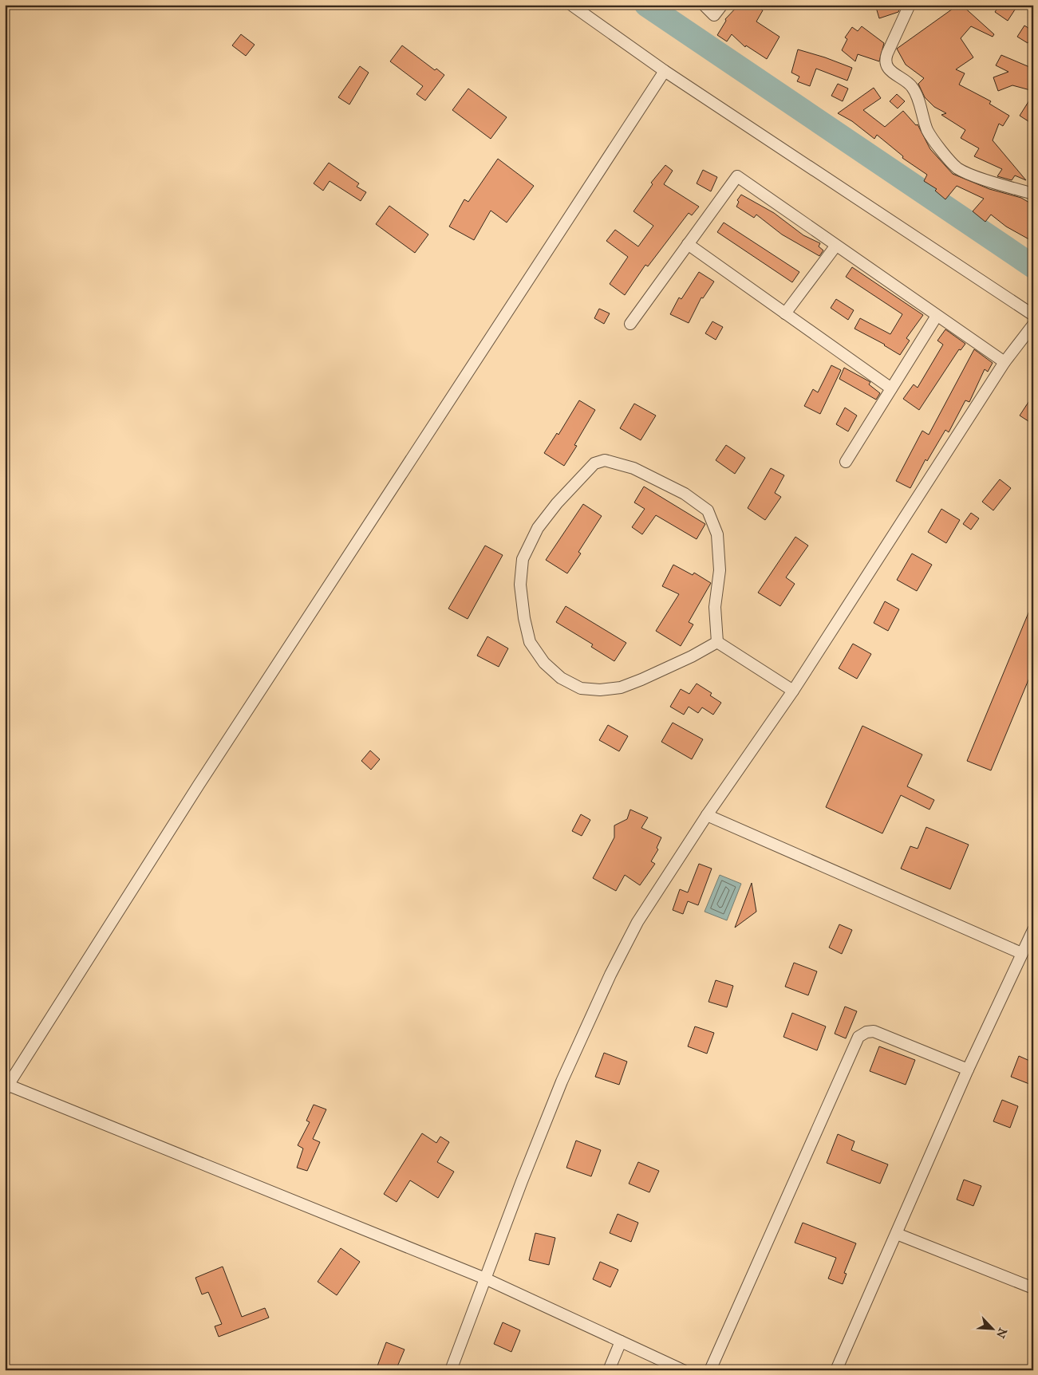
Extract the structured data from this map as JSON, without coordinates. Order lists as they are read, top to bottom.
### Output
{
  "north": "bottom right"
}
